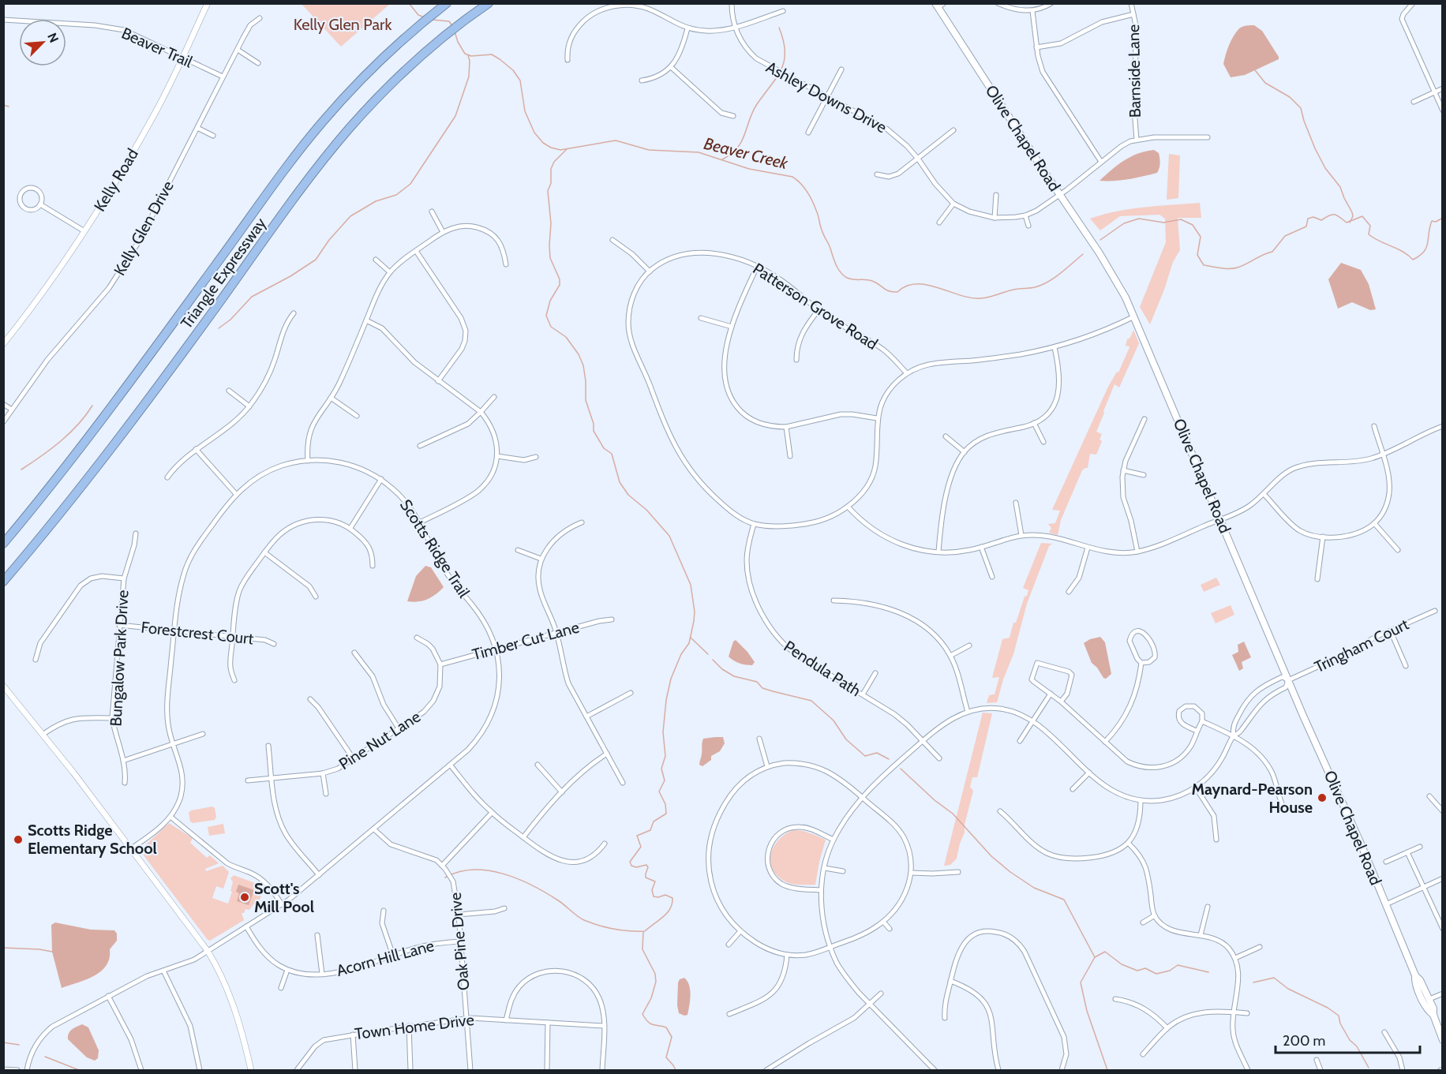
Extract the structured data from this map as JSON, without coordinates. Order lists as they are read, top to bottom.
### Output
{
  "streets": {
    "highway": ["Triangle Expressway"],
    "main road": ["Olive Chapel Road"],
    "street": [
      "Beaver Trail",
      "Barnside Lane",
      "Ashley Downs Drive",
      "Kelly Road",
      "Kelly Glen Drive",
      "Patterson Grove Road",
      "Scotts Ridge Trail",
      "Forestcrest Court",
      "Timber Cut Lane",
      "Tringham Court",
      "Bungalow Park Drive",
      "Pendula Path",
      "Pine Nut Lane",
      "Oak Pine Drive",
      "Acorn Hill Lane",
      "Town Home Drive"
    ]
  },
  "crossings": [
    ["Beaver Trail", "Kelly Road"],
    ["Beaver Trail", "Kelly Glen Drive"],
    ["Barnside Lane", "Ashley Downs Drive"],
    ["Ashley Downs Drive", "Olive Chapel Road"],
    ["Olive Chapel Road", "Patterson Grove Road"],
    ["Olive Chapel Road", "Tringham Court"],
    ["Patterson Grove Road", "Pendula Path"],
    ["Scotts Ridge Trail", "Forestcrest Court"],
    ["Scotts Ridge Trail", "Timber Cut Lane"],
    ["Scotts Ridge Trail", "Acorn Hill Lane"],
    ["Forestcrest Court", "Bungalow Park Drive"],
    ["Timber Cut Lane", "Pine Nut Lane"],
    ["Oak Pine Drive", "Acorn Hill Lane"],
    ["Oak Pine Drive", "Town Home Drive"]
  ],
  "water": ["Beaver Creek"],
  "parks": ["Kelly Glen Park"],
  "places": ["Maynard-Pearson House", "Scotts Ridge Elementary School", "Scott's Mill Pool"],
  "scale_bar": "200 m",
  "north": "top right"
}
